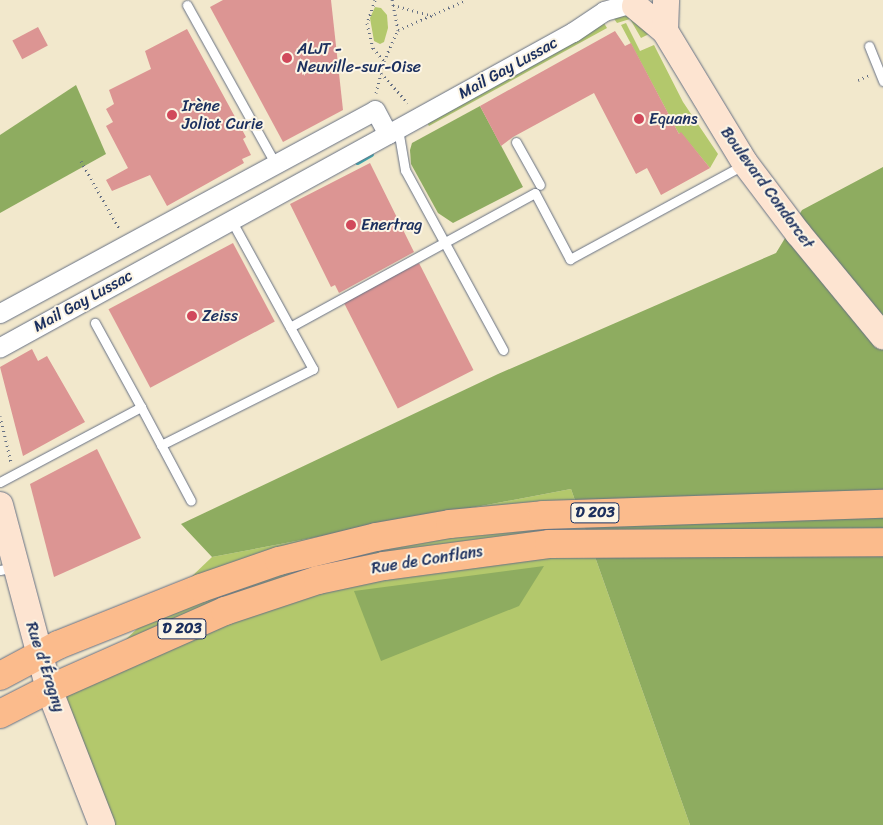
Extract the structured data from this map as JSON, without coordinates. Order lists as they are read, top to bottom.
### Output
{
  "streets": {
    "main road": [
      "Boulevard Condorcet",
      "D 203",
      "Rue de Conflans",
      "Rue d'Éragny"
    ],
    "street": ["Mail Gay Lussac"]
  },
  "crossings": [
    ["Mail Gay Lussac", "Boulevard Condorcet"],
    ["Rue de Conflans", "Rue d'Éragny"]
  ],
  "places": [
    "ALJT - Neuville-sur-Oise",
    "Irène Joliot Curie",
    "Equans",
    "Enertrag",
    "Zeiss"
  ]
}
